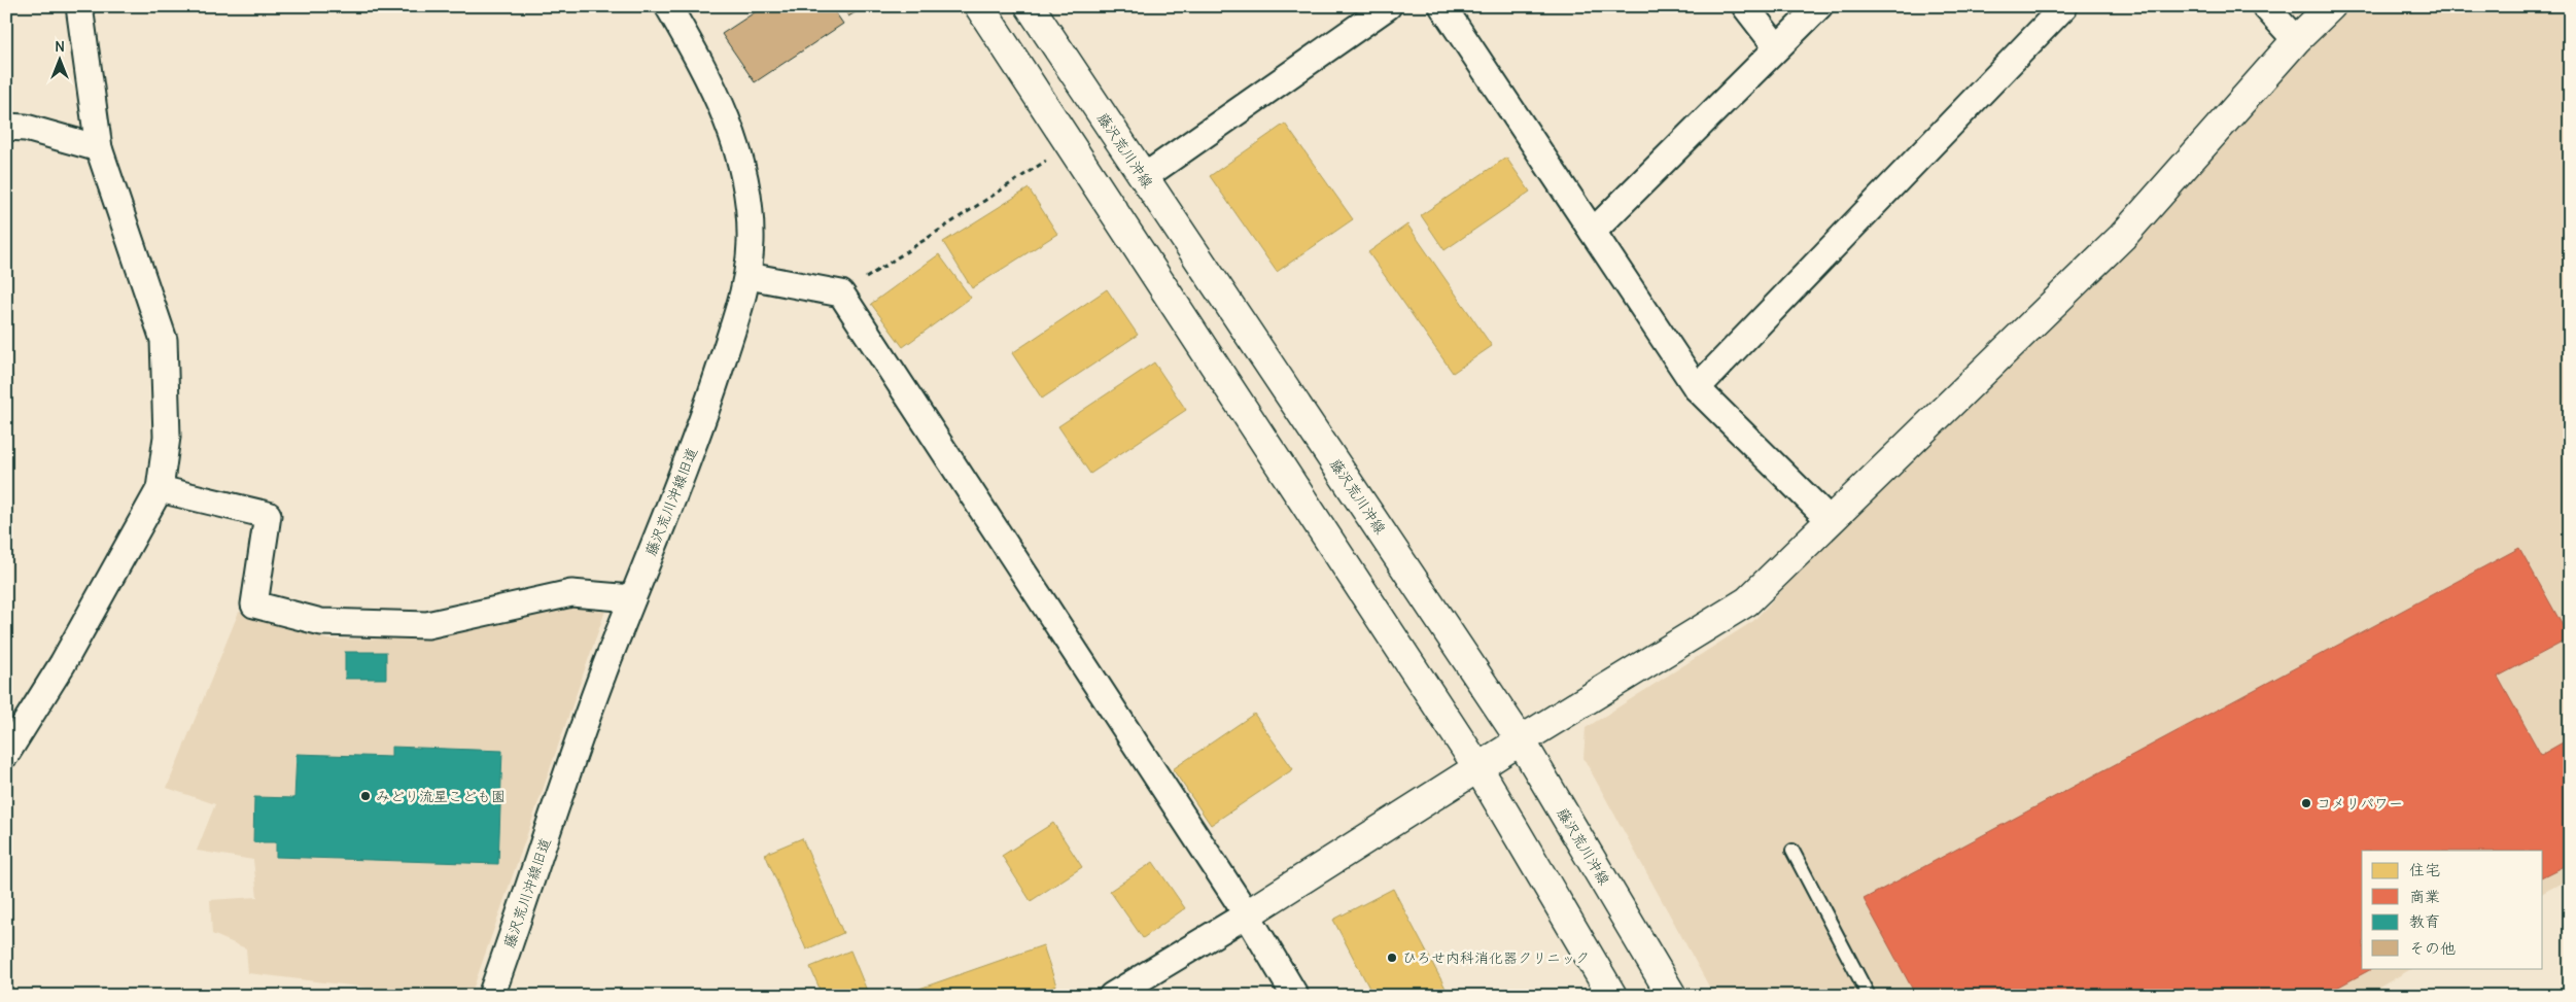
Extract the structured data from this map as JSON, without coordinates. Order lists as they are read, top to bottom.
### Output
{
  "streets": {
    "main road": ["藤沢荒川沖線"],
    "street": ["藤沢荒川沖線旧道"]
  },
  "places": ["みどり流星こども園", "コメリパワー", "ひろせ内科消化器クリニック"],
  "legend": [
    "住宅",
    "商業",
    "教育",
    "その他"
  ],
  "north": "top"
}
